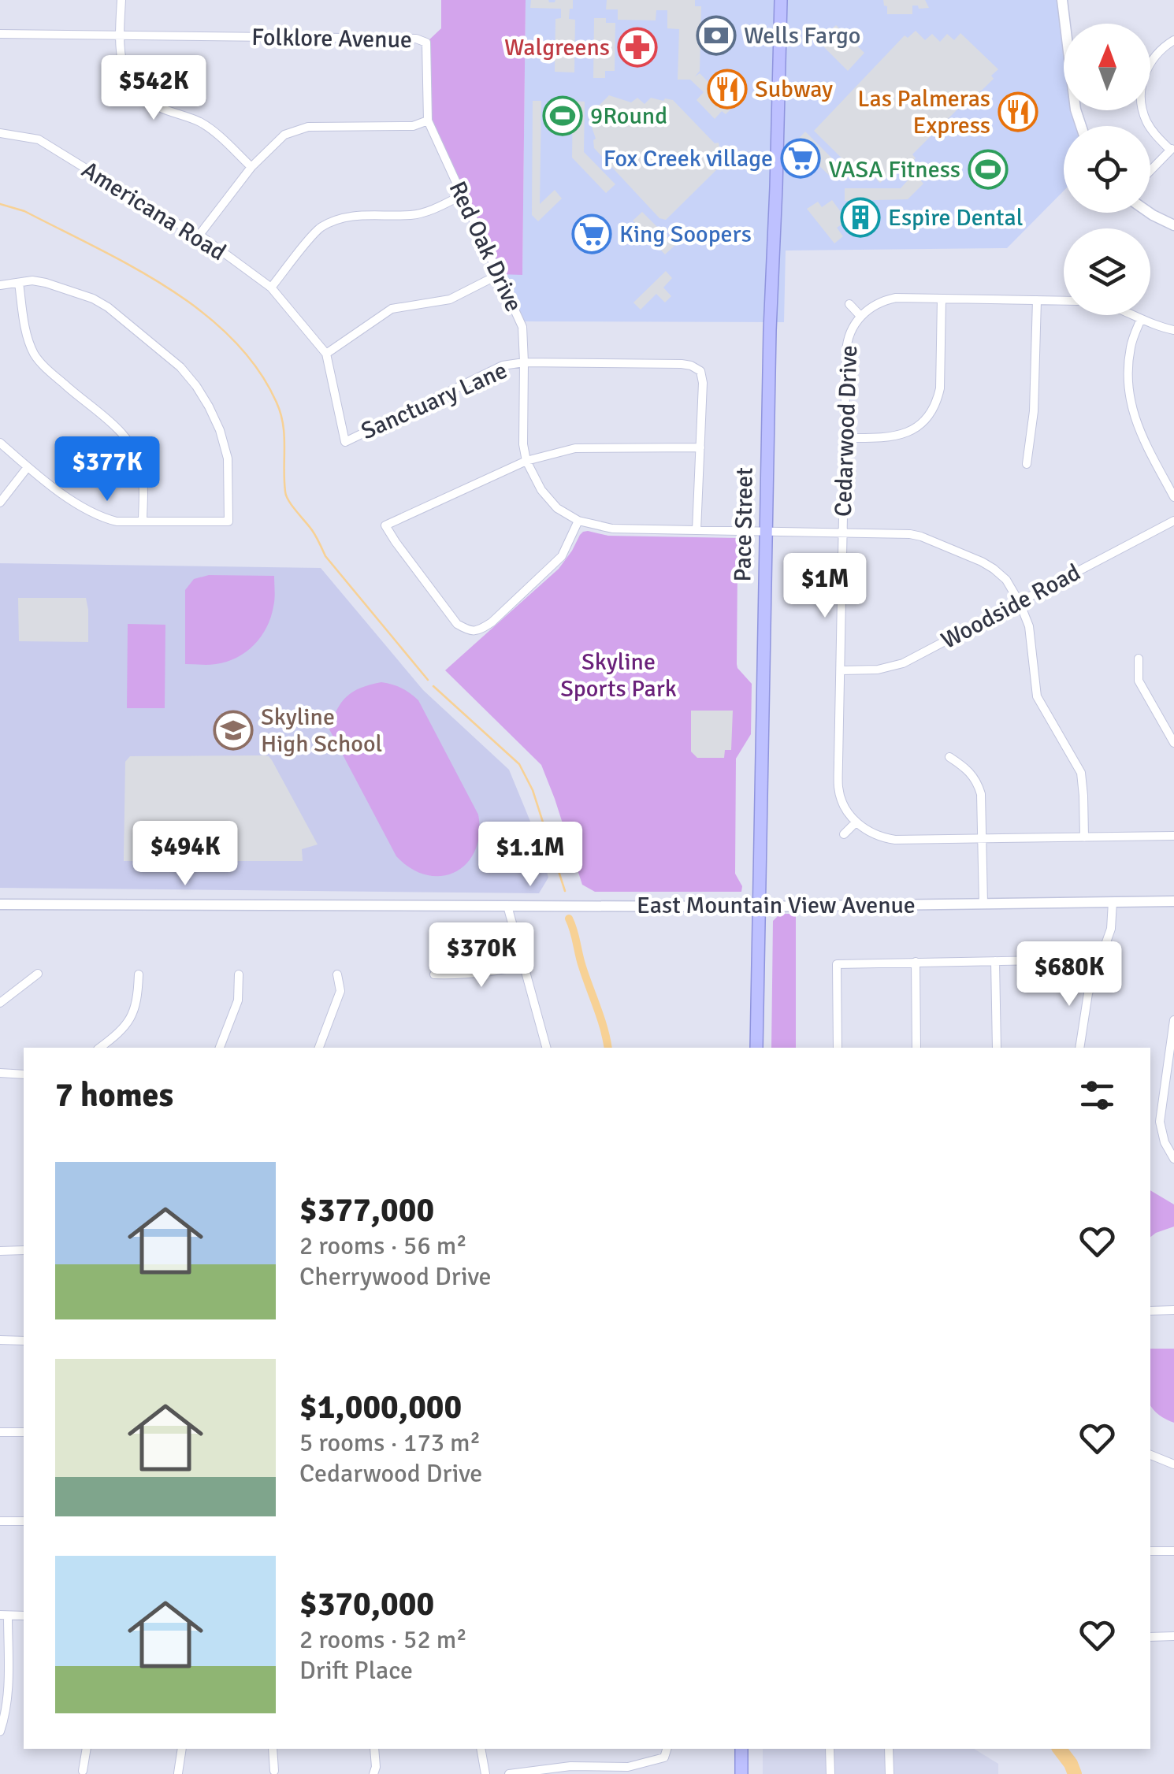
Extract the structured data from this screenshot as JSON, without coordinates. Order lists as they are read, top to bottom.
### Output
{
  "streets": {
    "main road": ["Pace Street"],
    "street": [
      "Folklore Avenue",
      "Americana Road",
      "Red Oak Drive",
      "Sanctuary Lane",
      "Cedarwood Drive",
      "Woodside Road",
      "East Mountain View Avenue"
    ]
  },
  "crossings": [
    ["Folklore Avenue", "Red Oak Drive"],
    ["Americana Road", "Sanctuary Lane"],
    ["Red Oak Drive", "Sanctuary Lane"],
    ["Red Oak Drive", "Cedarwood Drive"],
    ["Red Oak Drive", "Pace Street"],
    ["Red Oak Drive", "Woodside Road"],
    ["Cedarwood Drive", "Woodside Road"],
    ["Pace Street", "East Mountain View Avenue"]
  ],
  "parks": ["Skyline Sports Park"],
  "places": {
    "bank": ["Wells Fargo"],
    "pharmacy": ["Walgreens"],
    "restaurant": ["Subway", "Las Palmeras Express"],
    "sports": ["9Round", "VASA Fitness"],
    "supermarket": ["Fox Creek village", "King Soopers"],
    "building": ["Espire Dental"],
    "school or university": ["Skyline High School"]
  },
  "north": "top",
  "page": {
    "price": [
      "$542K",
      "$377K",
      "$1M",
      "$494K",
      "$1.1M",
      "$370K",
      "$680K"
    ],
    "heading": "7 homes",
    "list": [
      {
        "name": "$377,000",
        "note": "2 rooms · 56 m² · Cherrywood Drive"
      },
      {
        "name": "$1,000,000",
        "note": "5 rooms · 173 m² · Cedarwood Drive"
      },
      {
        "name": "$370,000",
        "note": "2 rooms · 52 m² · Drift Place"
      }
    ]
  }
}
